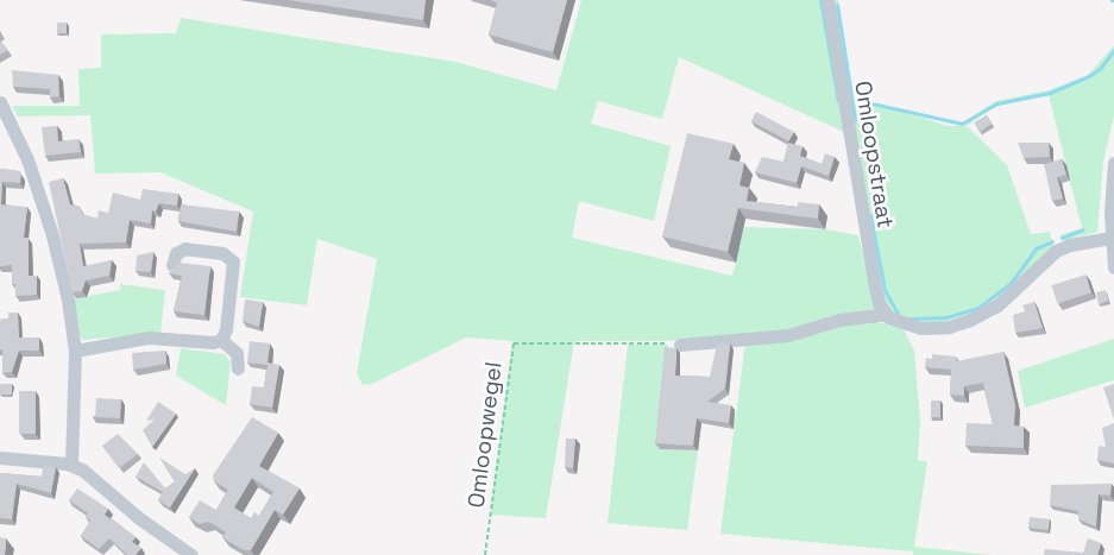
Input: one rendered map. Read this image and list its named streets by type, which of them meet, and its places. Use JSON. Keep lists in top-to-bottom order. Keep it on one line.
{"streets":{"street":["Omloopstraat"],"path":["Omloopwegel"]}}
